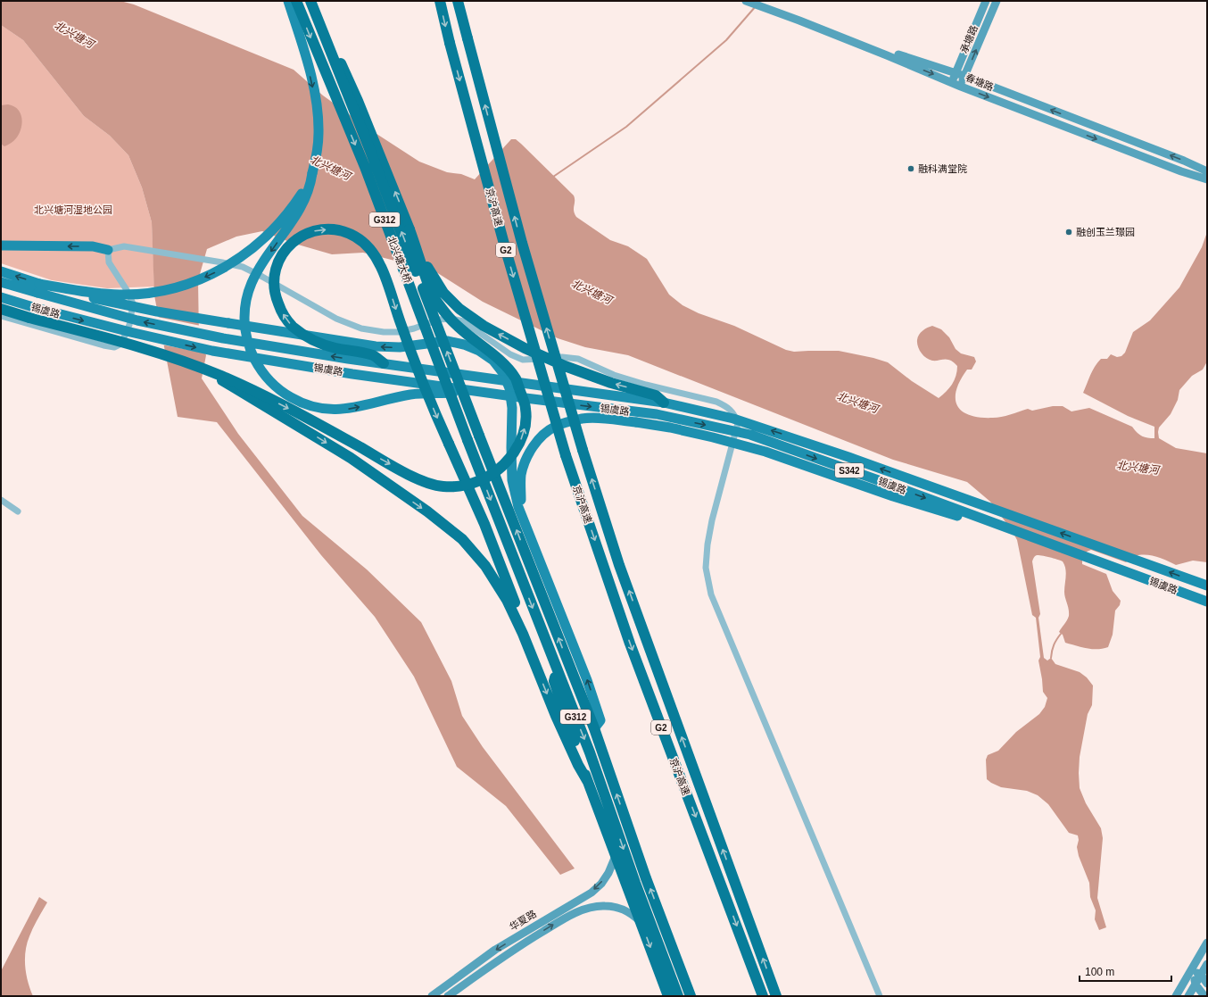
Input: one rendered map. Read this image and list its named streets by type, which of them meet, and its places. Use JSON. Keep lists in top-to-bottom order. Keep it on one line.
{"streets":{"highway":["京沪高速","G312","G2","北兴塘大桥"],"main road":["锡虞路","S342"],"street":["承塘路","春塘路","华夏路"]},"crossings":[["承塘路","春塘路"],["G312","北兴塘大桥"]],"water":["北兴塘河"],"parks":["北兴塘河湿地公园"],"places":["融科满堂院","融创玉兰璟园"],"scale_bar":"100 m"}
